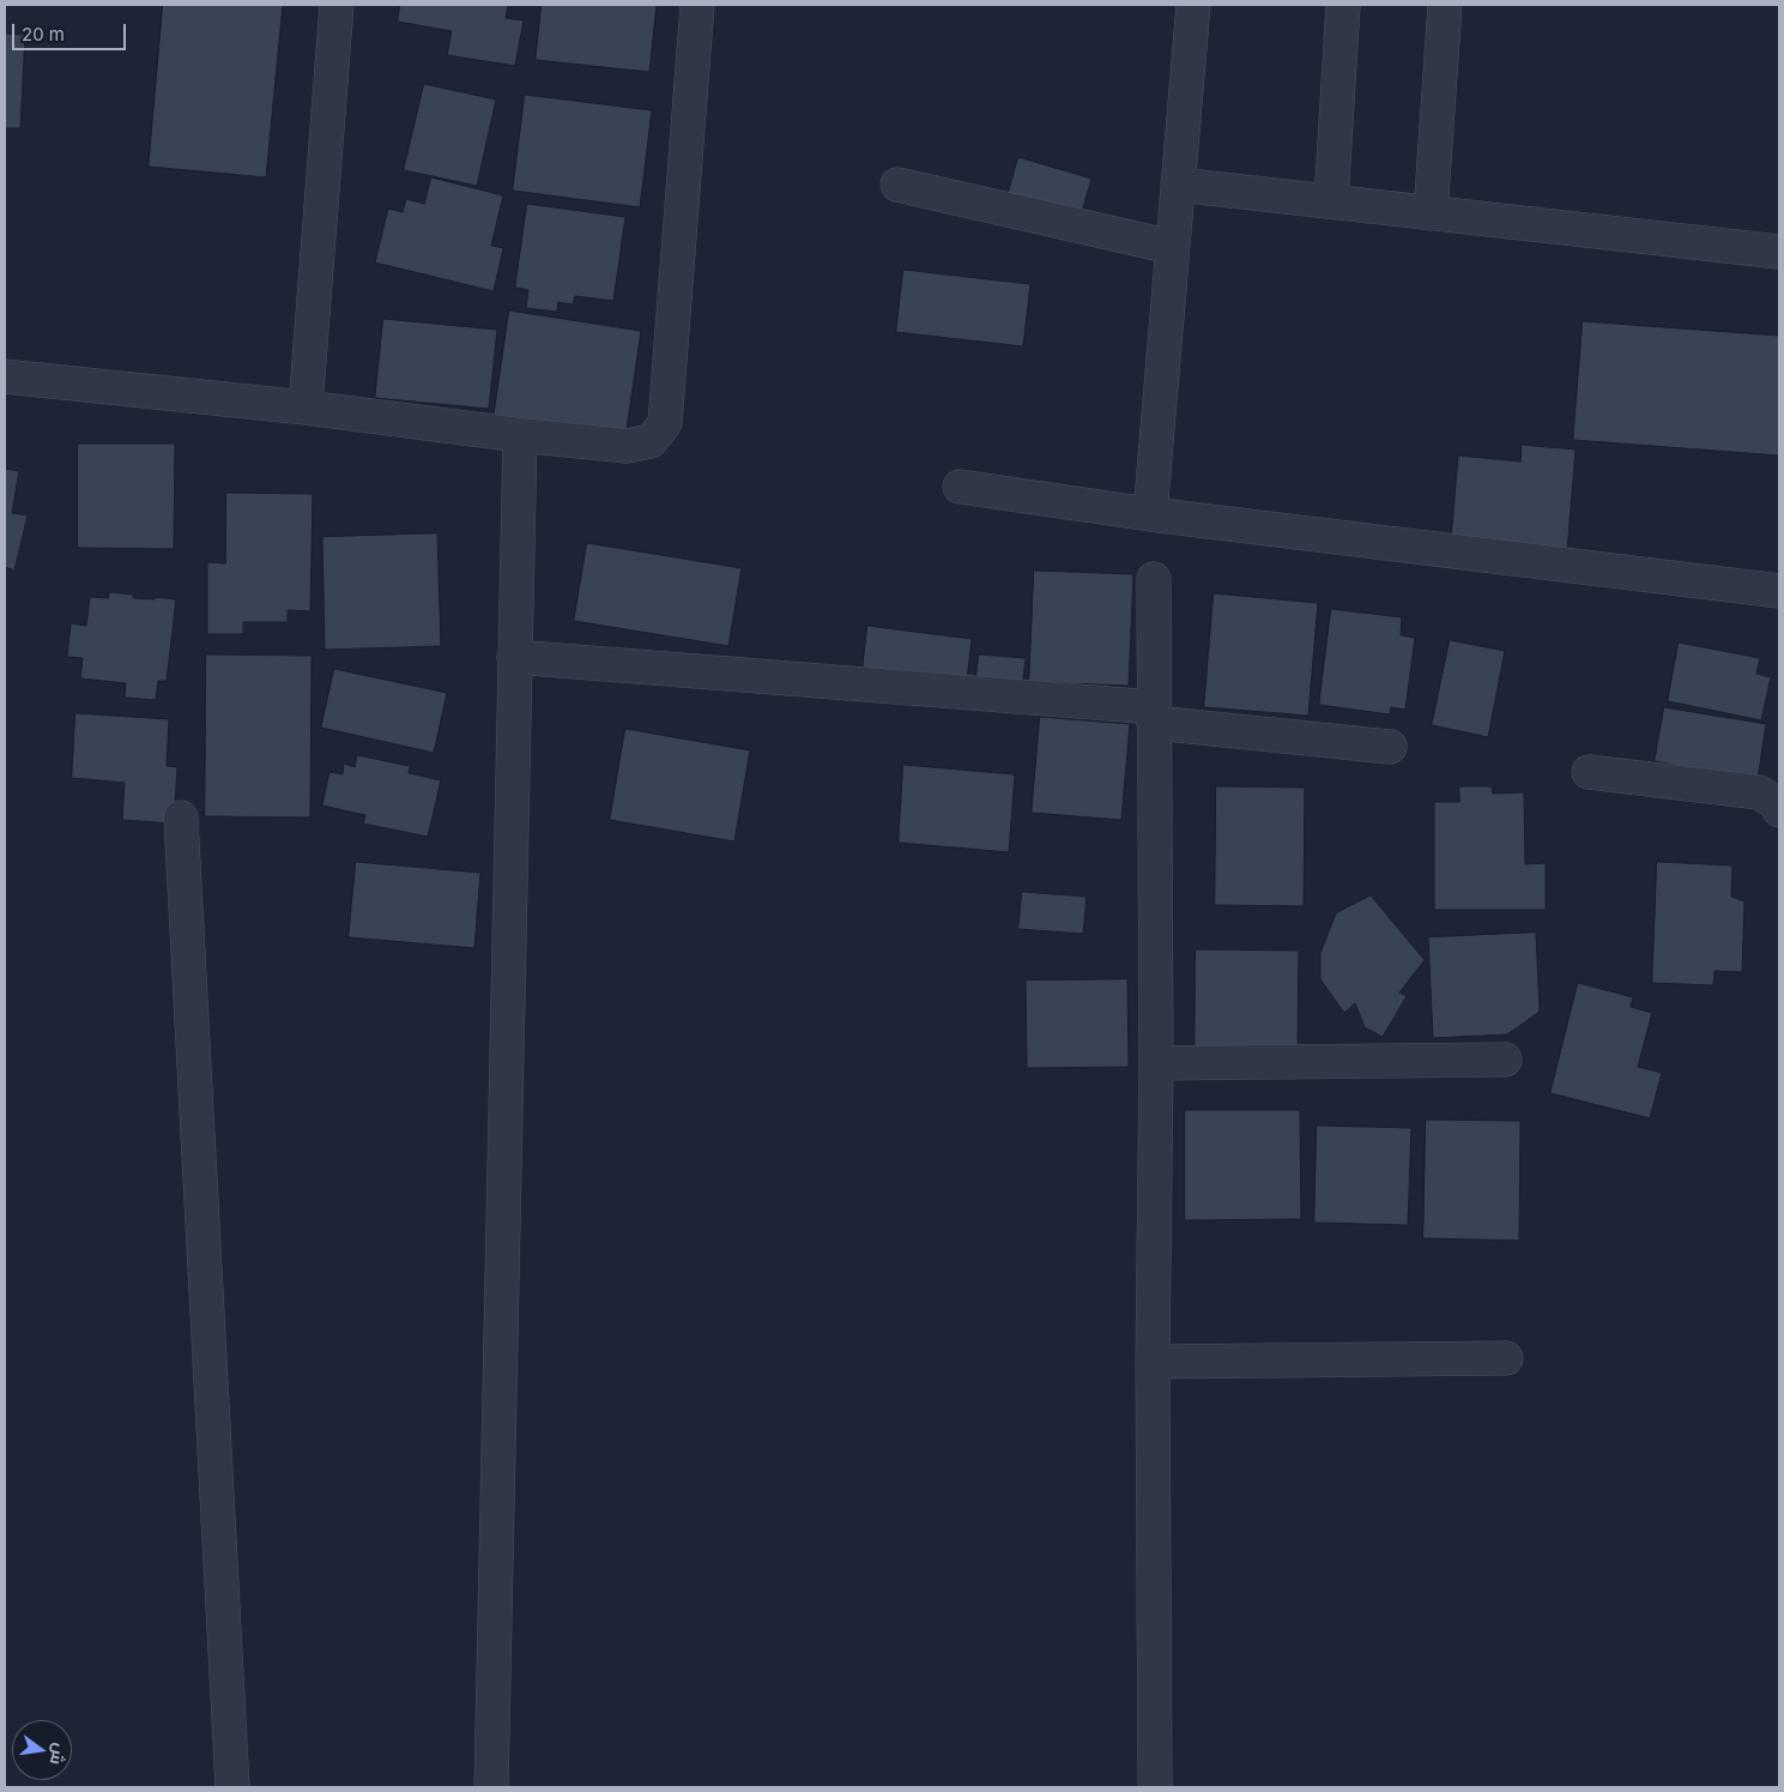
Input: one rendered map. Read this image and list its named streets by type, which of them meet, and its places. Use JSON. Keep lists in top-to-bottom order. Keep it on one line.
{"scale_bar":"20 m","north":"right"}
